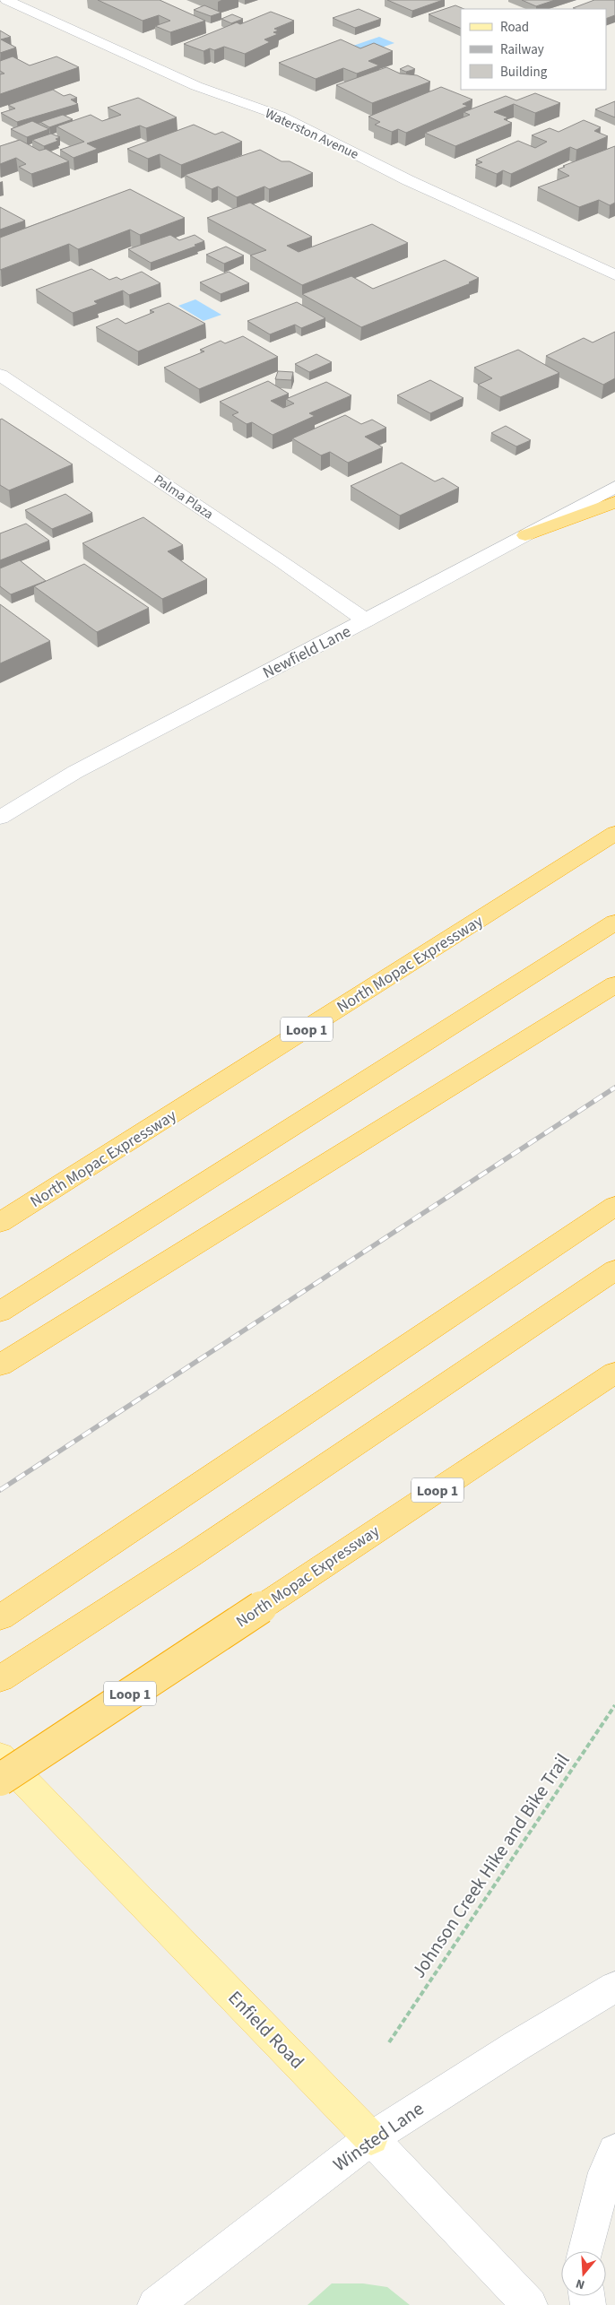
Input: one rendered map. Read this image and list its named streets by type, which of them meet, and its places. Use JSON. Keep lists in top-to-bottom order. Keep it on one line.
{"streets":{"highway":["North Mopac Expressway","Loop 1"],"main road":["Enfield Road"],"street":["Waterston Avenue","Palma Plaza","Newfield Lane","Winsted Lane"],"path":["Johnson Creek Hike and Bike Trail"]},"crossings":[["Palma Plaza","Newfield Lane"],["Enfield Road","Winsted Lane"]],"legend":["Road","Railway","Building"],"north":"bottom"}
